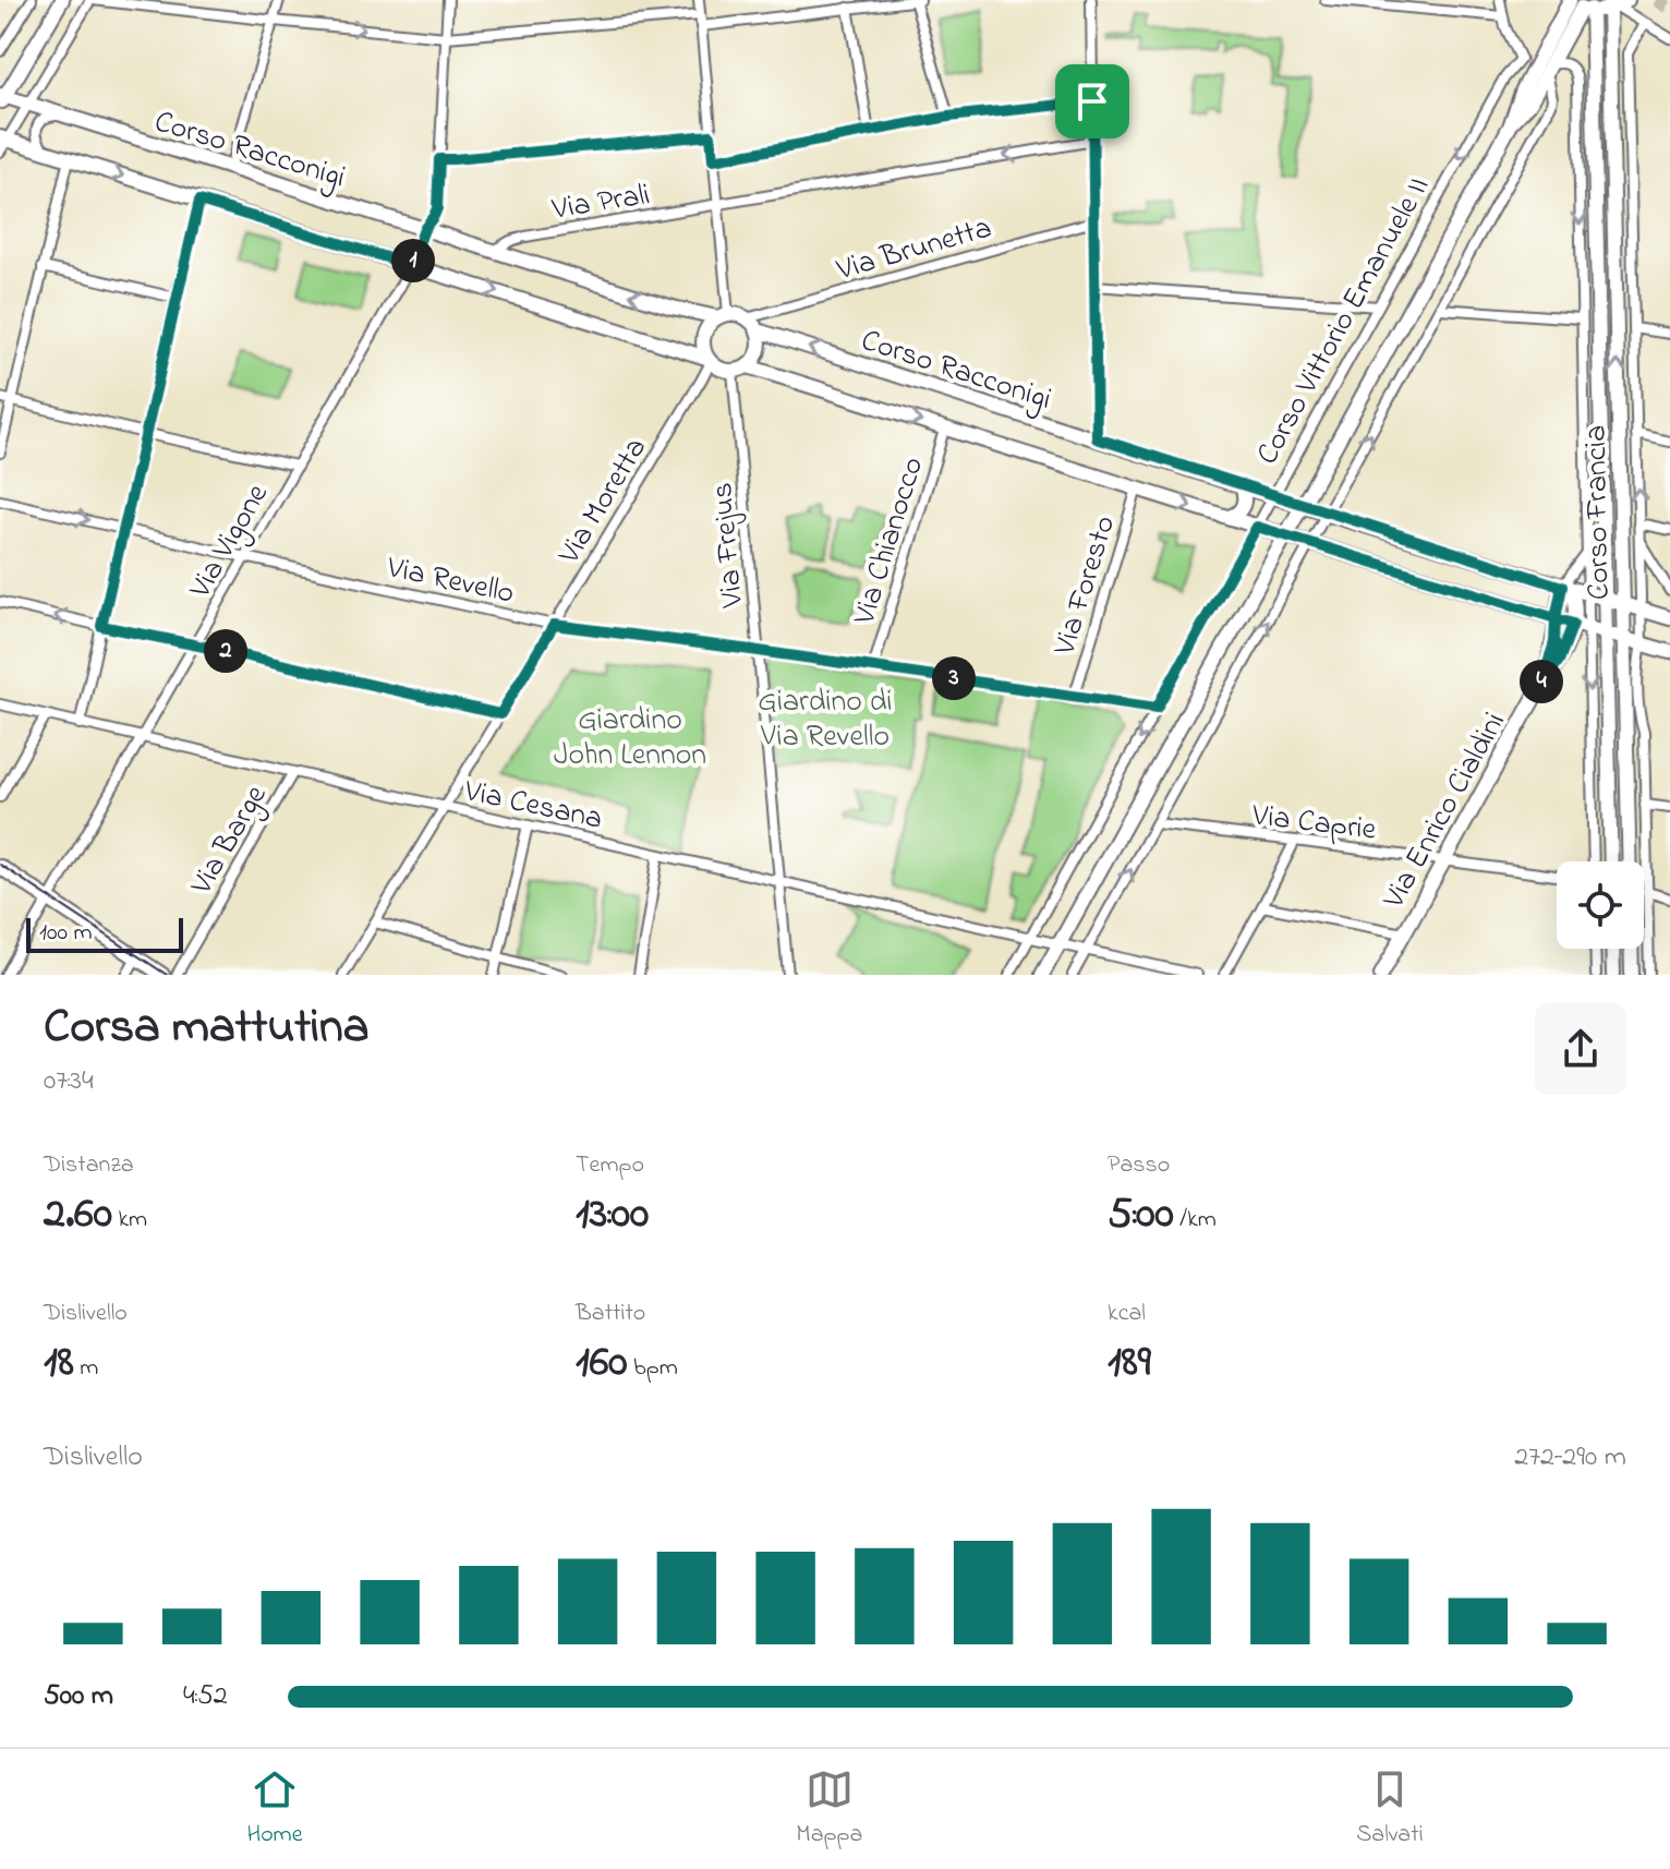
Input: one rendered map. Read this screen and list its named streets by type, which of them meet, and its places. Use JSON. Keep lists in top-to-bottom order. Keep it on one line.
{"streets":{"street":["Corso Racconigi","Via Prali","Via Brunetta","Corso Vittorio Emanuele II","Via Moretta","Corso Francia","Via Vigone","Via Chianocco","Via Frejus","Via Revello","Via Foresto","Via Cesana","Via Enrico Cialdini","Via Caprie","Via Barge"]},"crossings":[["Corso Racconigi","Via Prali"],["Corso Racconigi","Via Brunetta"],["Corso Racconigi","Corso Vittorio Emanuele II"],["Corso Racconigi","Via Moretta"],["Corso Racconigi","Corso Francia"],["Corso Racconigi","Via Chianocco"],["Corso Racconigi","Via Frejus"],["Corso Racconigi","Via Foresto"],["Corso Racconigi","Via Enrico Cialdini"],["Via Brunetta","Via Moretta"],["Via Brunetta","Via Frejus"],["Corso Vittorio Emanuele II","Corso Francia"],["Corso Vittorio Emanuele II","Via Revello"],["Corso Vittorio Emanuele II","Via Cesana"],["Corso Vittorio Emanuele II","Via Caprie"],["Via Moretta","Via Frejus"],["Via Moretta","Via Revello"],["Via Moretta","Via Cesana"],["Via Vigone","Via Revello"],["Via Vigone","Via Cesana"],["Via Chianocco","Via Revello"],["Via Frejus","Via Revello"],["Via Frejus","Via Cesana"],["Via Revello","Via Foresto"],["Via Cesana","Via Barge"],["Via Enrico Cialdini","Via Caprie"]],"parks":["Giardino di Via Revello","Giardino John Lennon"],"scale_bar":"100 m","page":{"pins":["1","2","3","4"],"scale":"100 m","heading":["Corsa mattutina","07:34"],"stats":[["Distanza","2.60 km"],["Tempo","13:00"],["Passo","5:00 /km"],["Dislivello","18 m"],["Battito","160 bpm"],["kcal","189"]],"chart":["Dislivello","272–290 m"],"list":[{"name":"500 m","note":"4:52"}],"tabs":["Home","Mappa","Salvati"]}}
